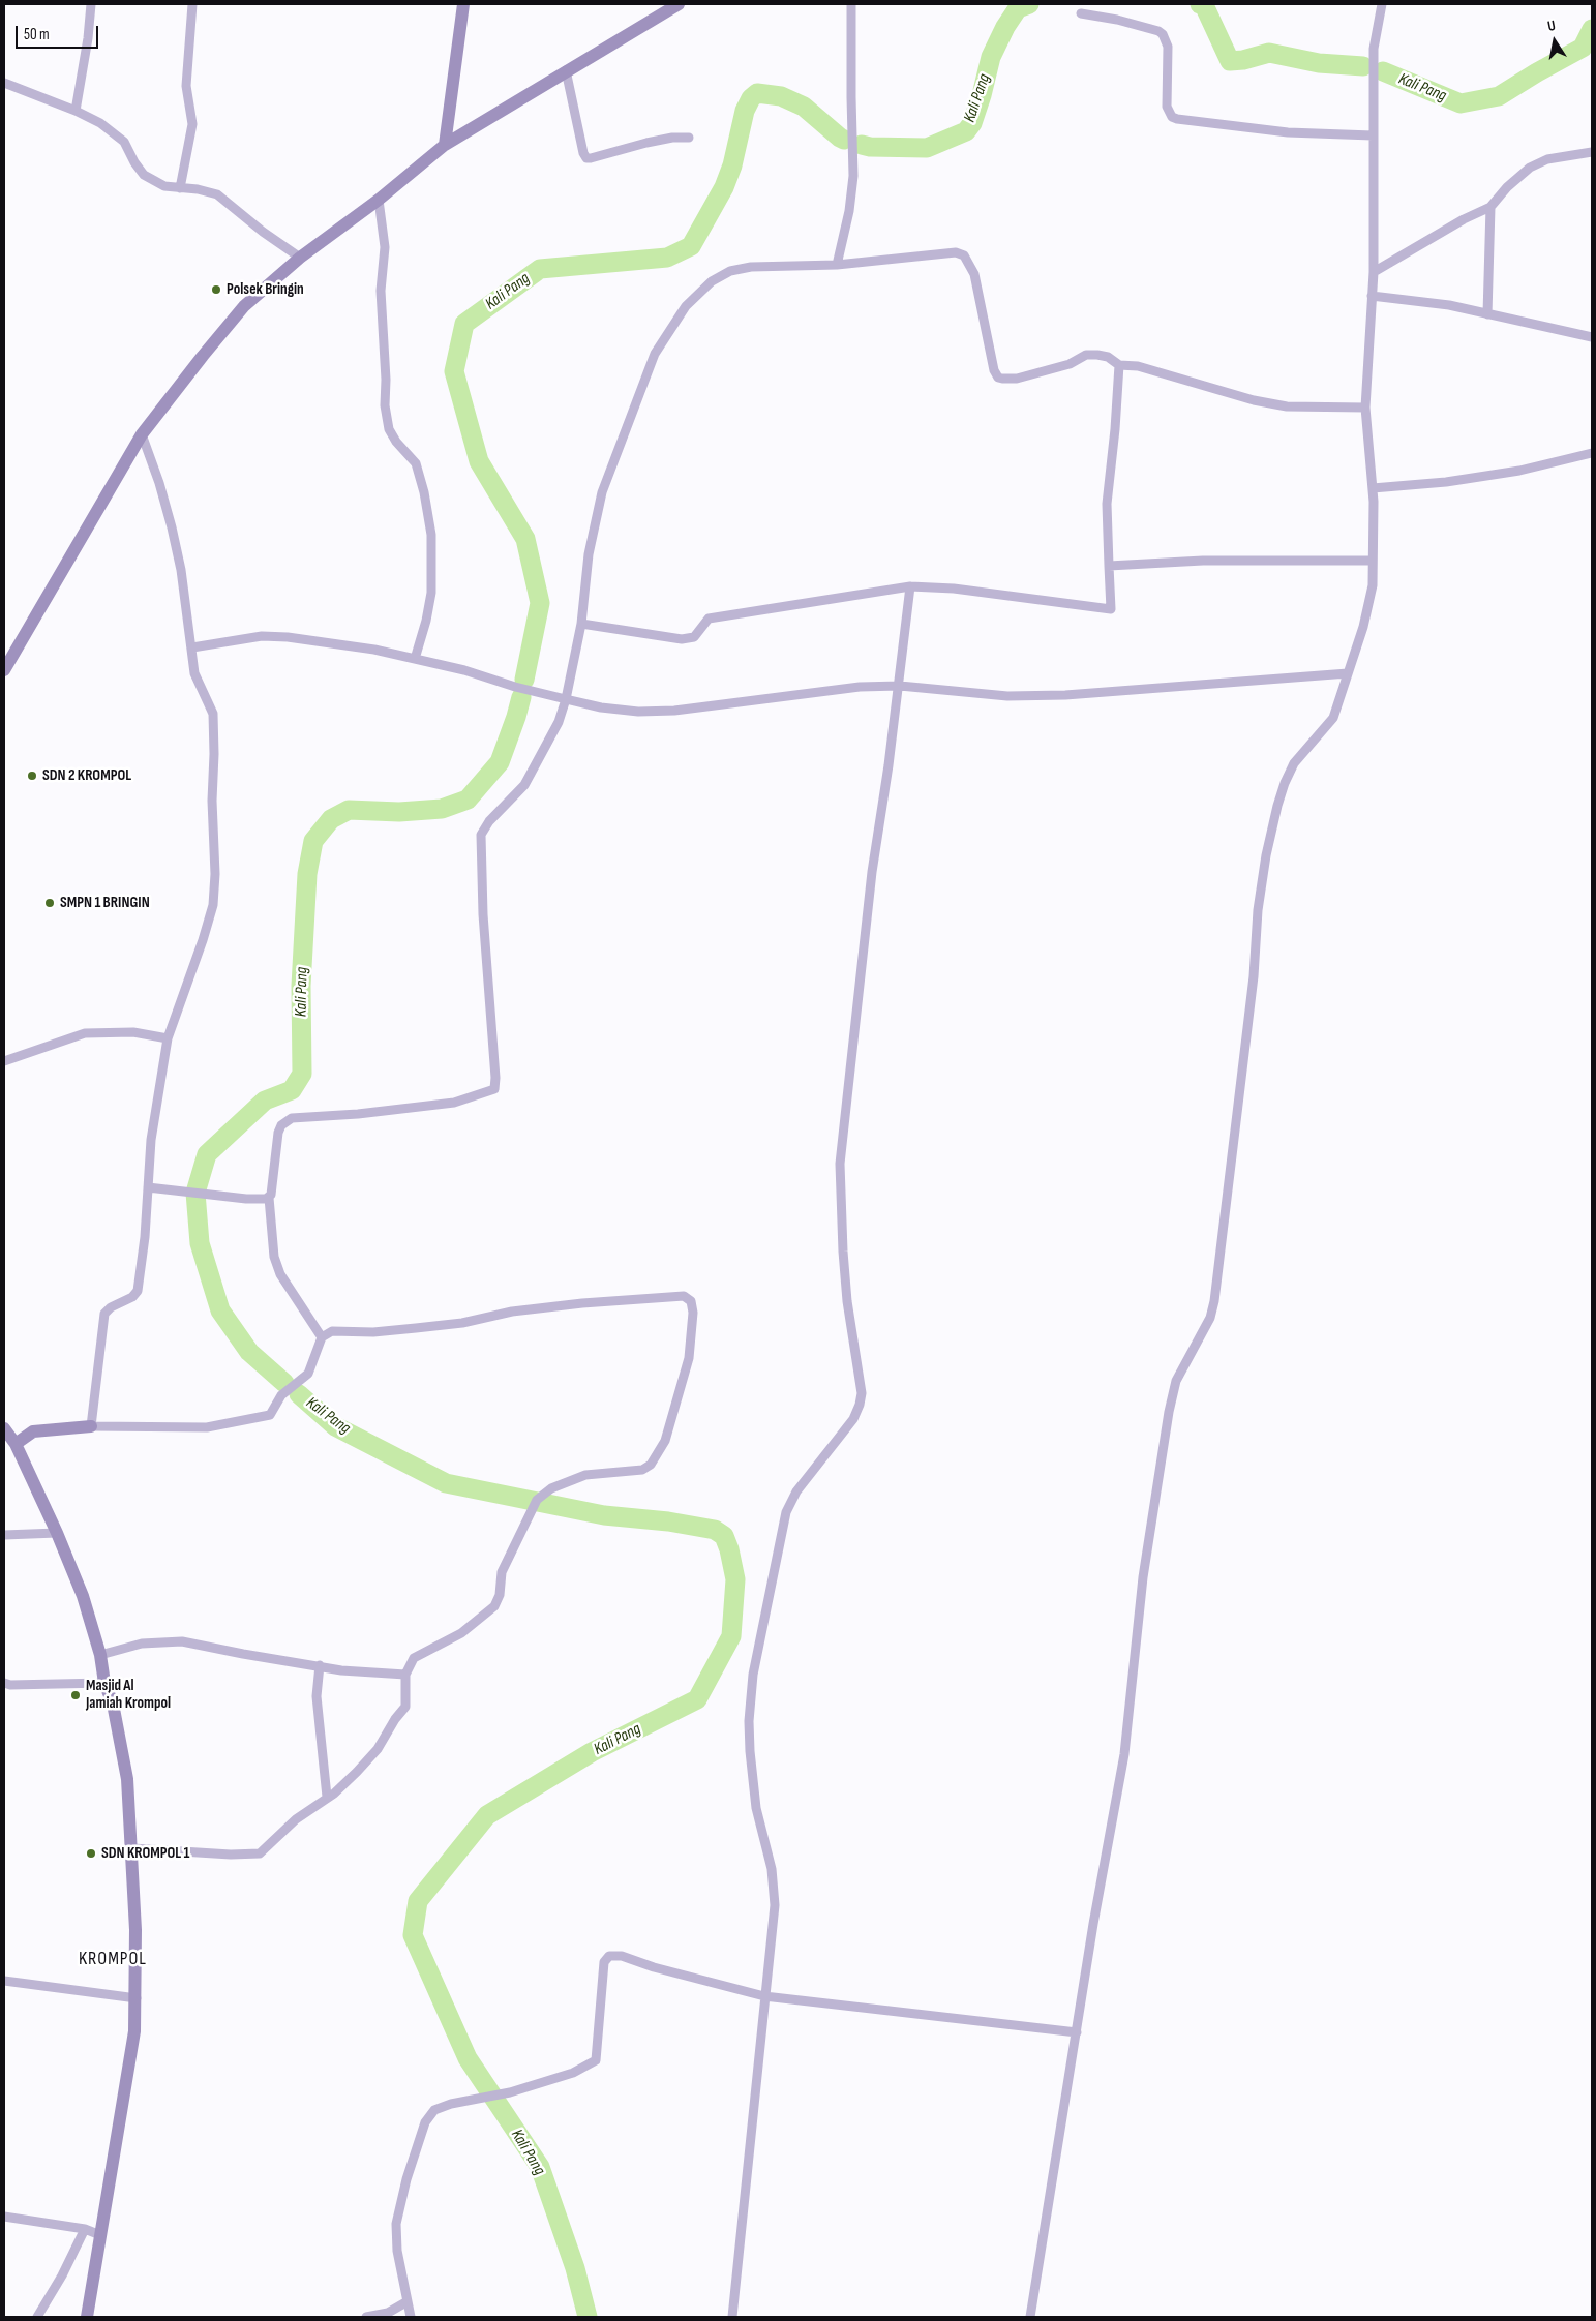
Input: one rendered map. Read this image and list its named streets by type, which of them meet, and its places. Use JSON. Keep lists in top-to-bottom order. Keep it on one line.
{"districts":["KROMPOL"],"water":["Kali Pang"],"places":["Polsek Bringin","SDN 2 KROMPOL","SMPN 1 BRINGIN","Masjid Al Jamiah Krompol","SDN KROMPOL 1"],"scale_bar":"50 m","north":"top"}
